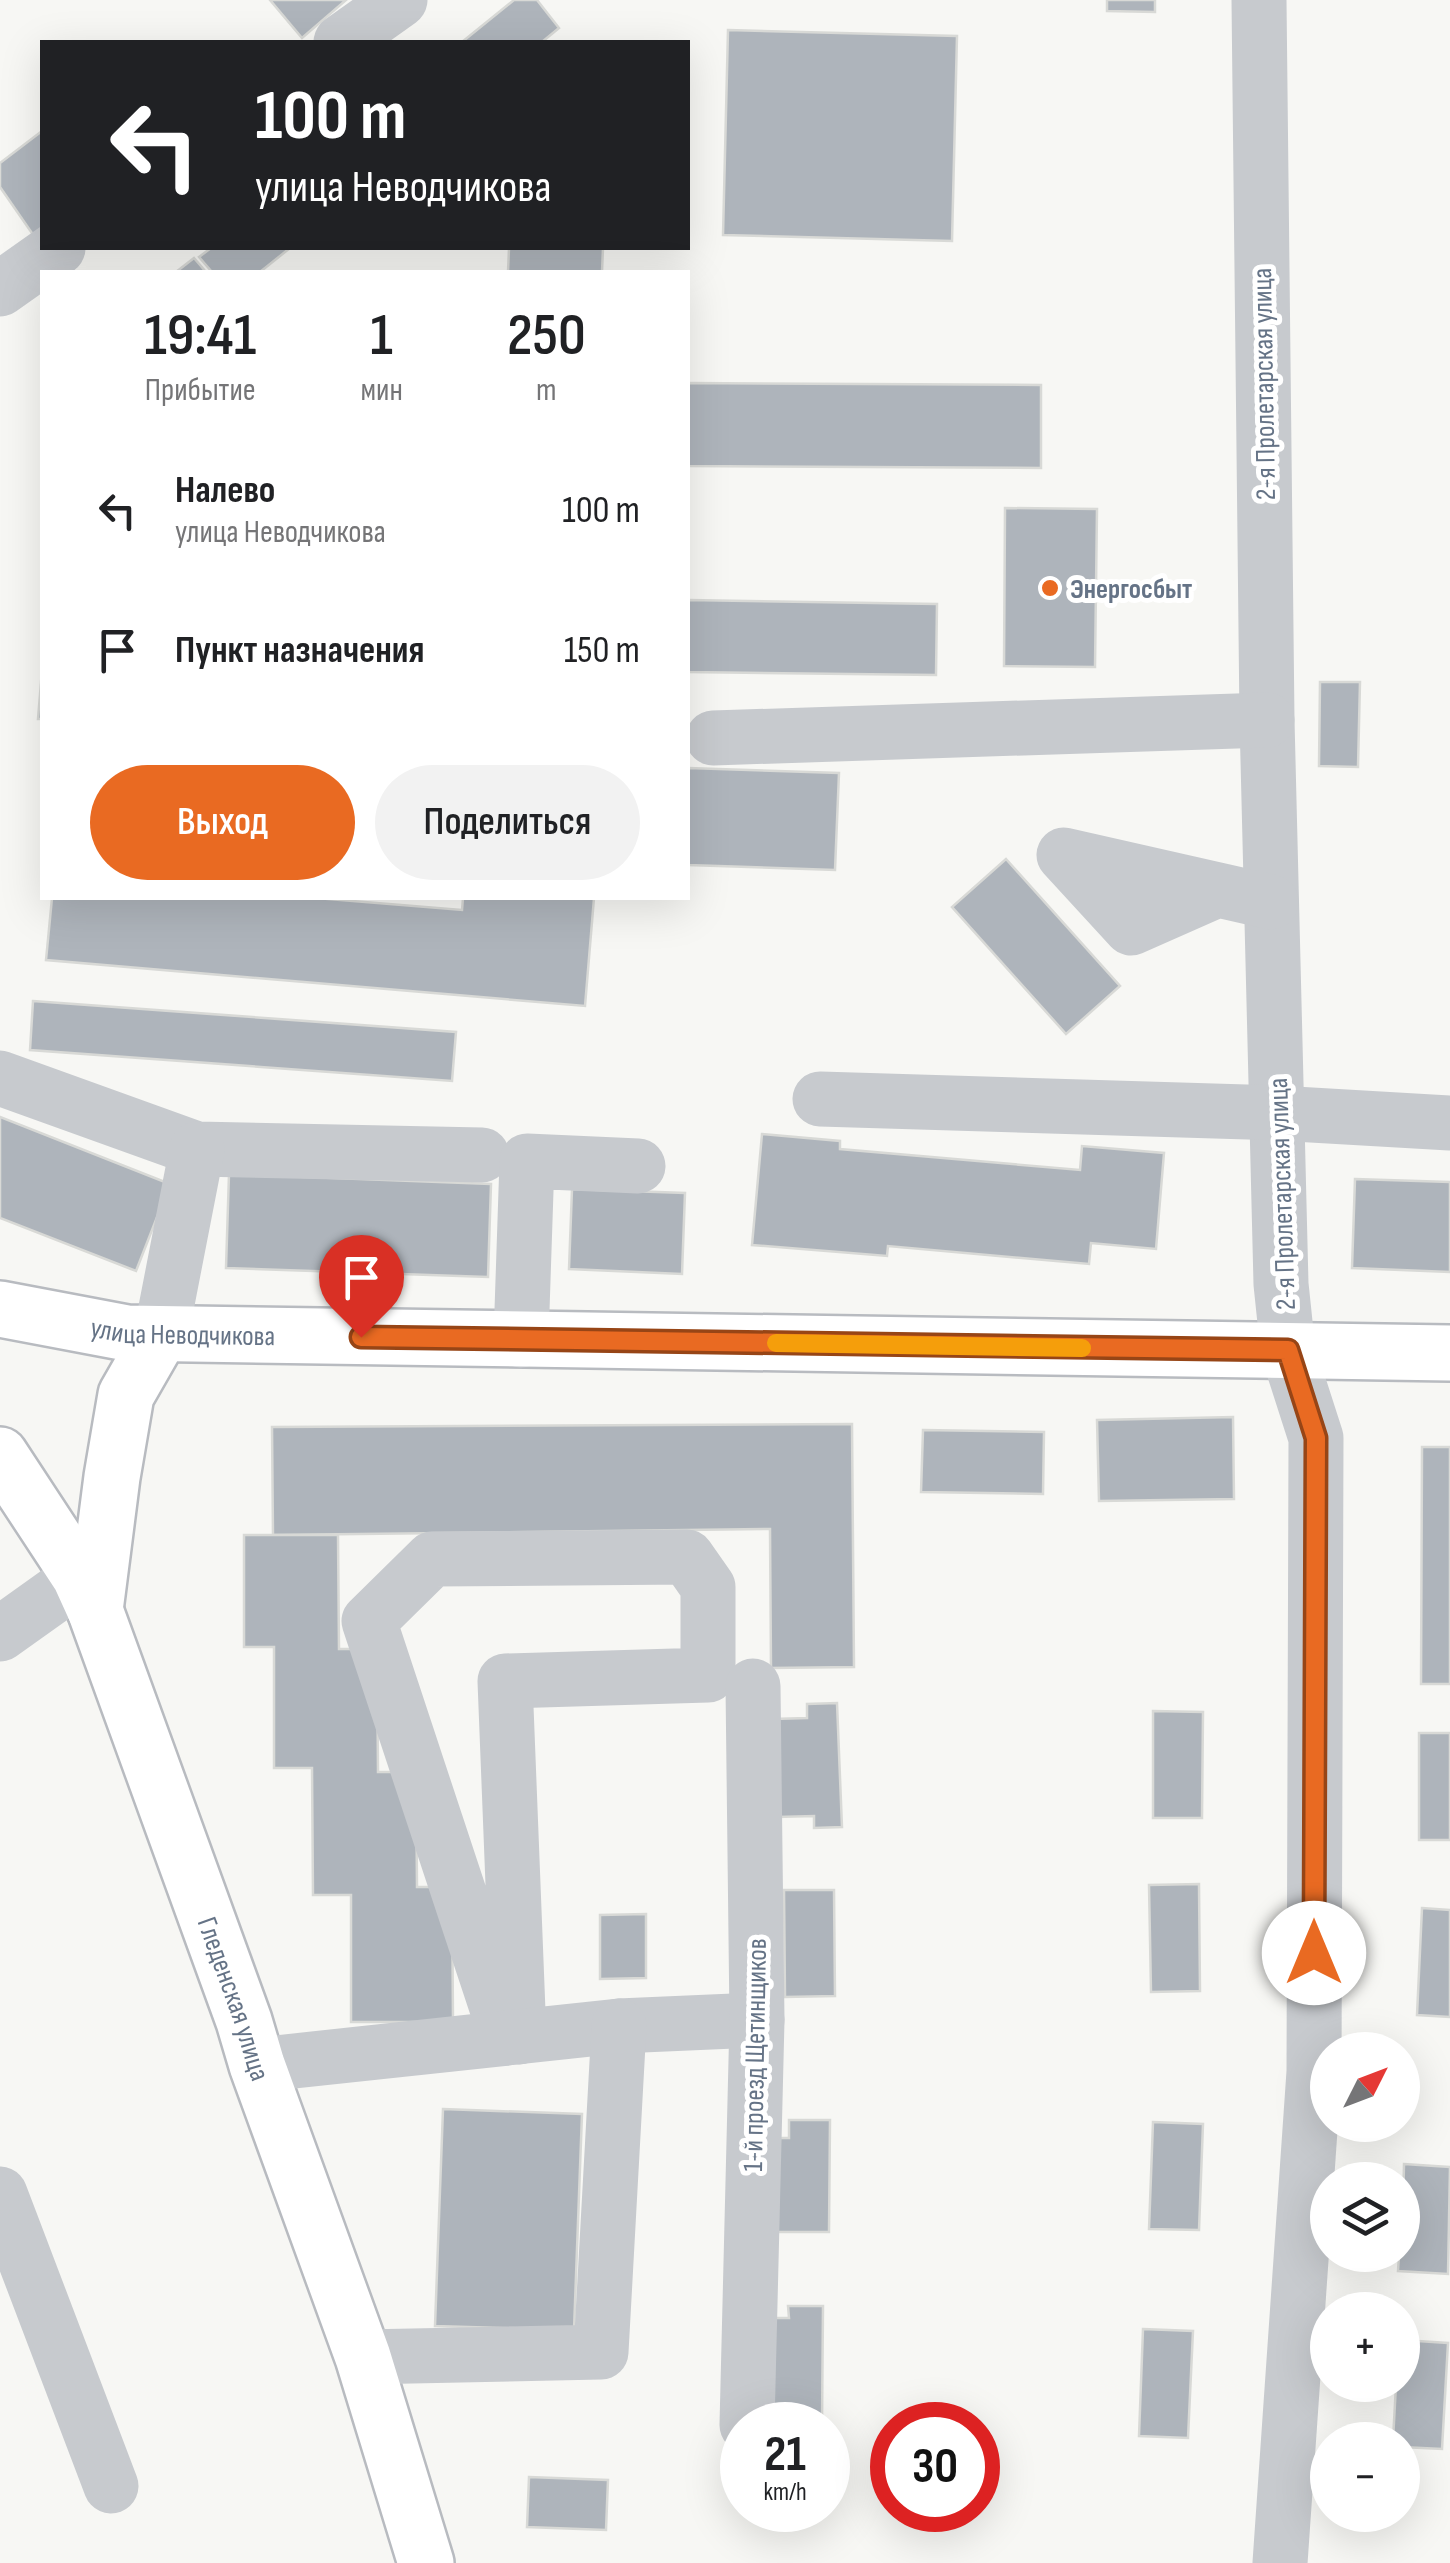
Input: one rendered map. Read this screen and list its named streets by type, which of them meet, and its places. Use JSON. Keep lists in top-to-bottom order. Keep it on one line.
{"streets":{"main road":["улица Неводчикова","Гледенская улица"],"street":["2-я Пролетарская улица","1-й проезд Щетинщиков"]},"crossings":[["2-я Пролетарская улица","улица Неводчикова"]],"places":["Энергосбыт"],"north":"top right","page":{"turn":["100 m","улица Неводчикова"],"eta":["19:41","Прибытие","1","мин","250","m"],"list":[{"name":"Налево","note":"улица Неводчикова","value":"100 m"},{"name":"Пункт назначения","value":"150 m"}],"buttons":["Выход","Поделиться"],"map_buttons":["+","−"],"speed":"21 km/h","limit":"30"}}
